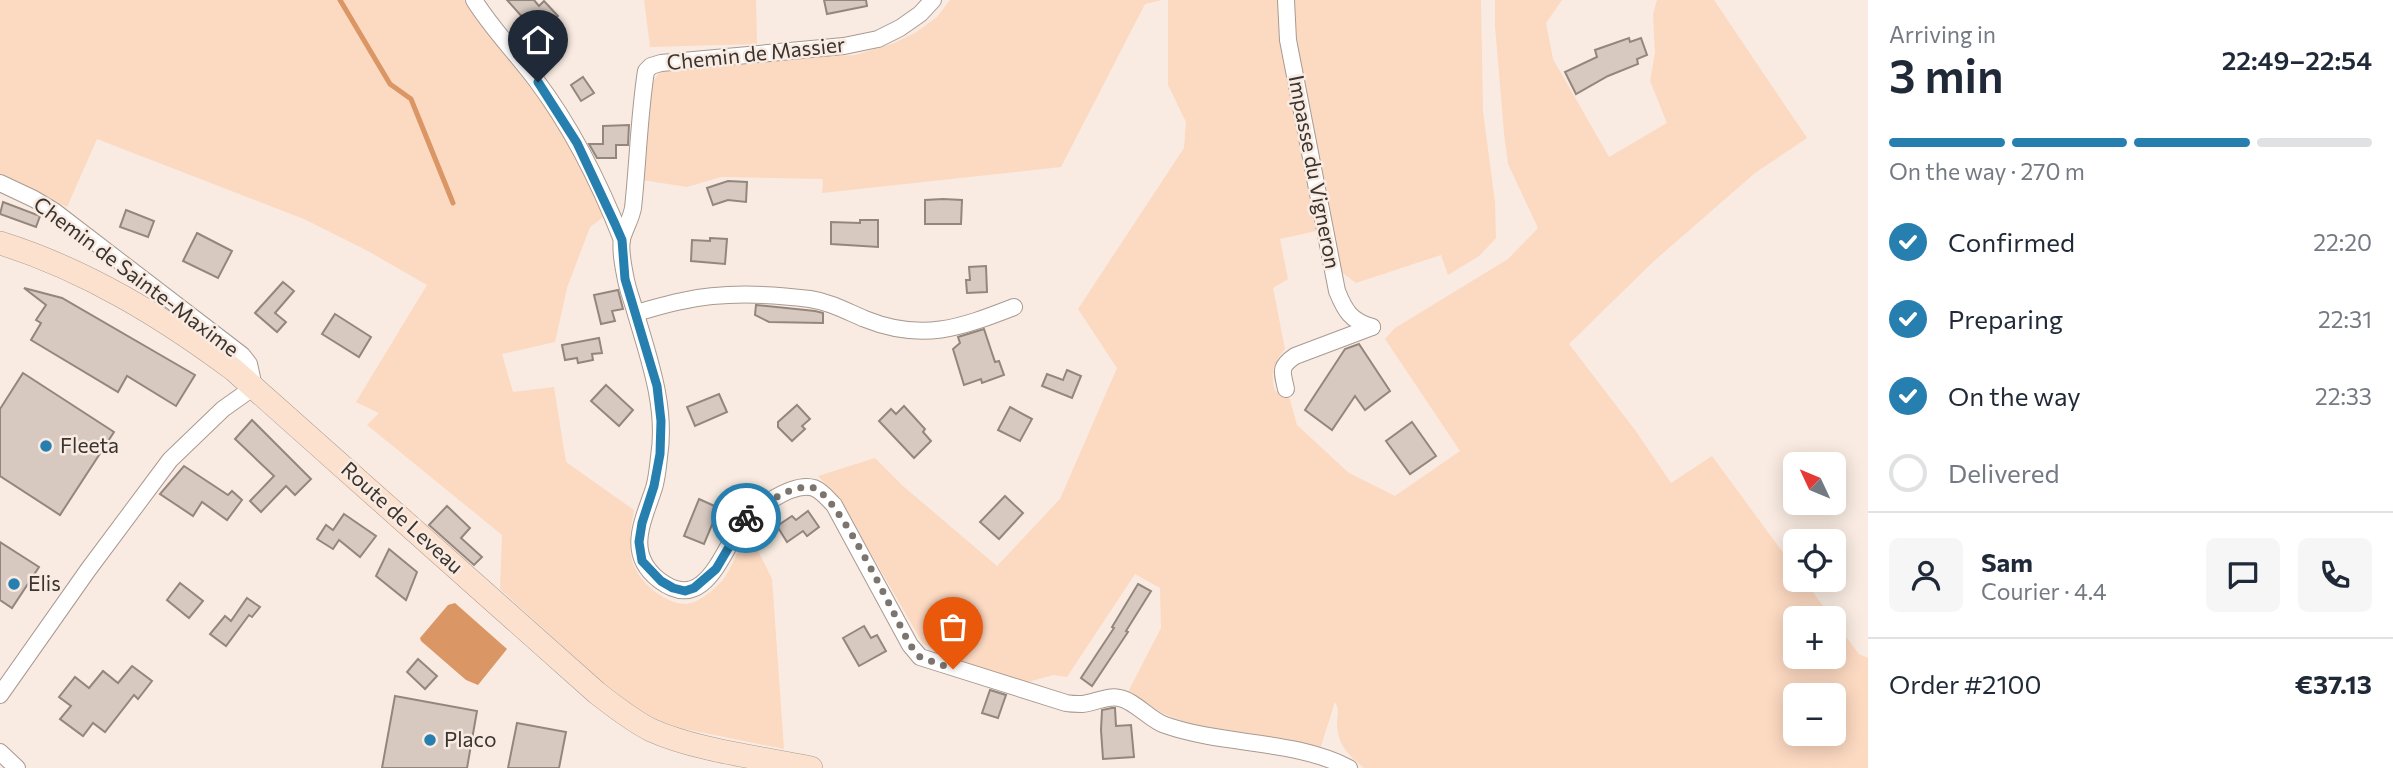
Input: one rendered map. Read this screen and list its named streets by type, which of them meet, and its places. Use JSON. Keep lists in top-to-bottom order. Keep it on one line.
{"streets":{"street":["Chemin de Massier","Impasse du Vigneron","Chemin de Sainte-Maxime","Route de Leveau"]},"crossings":[["Chemin de Sainte-Maxime","Route de Leveau"]],"places":["Fleeta","Elis","Placo"],"north":"top left","page":{"heading":["3 min","Arriving in","22:49–22:54"],"panel":["Sam","Courier · 4.4","Order #2100","€37.13"],"bar":"On the way · 270 m","list":[["Confirmed","22:20"],["Preparing","22:31"],["On the way","22:33"],"Delivered"],"map_buttons":["+","−"]}}
